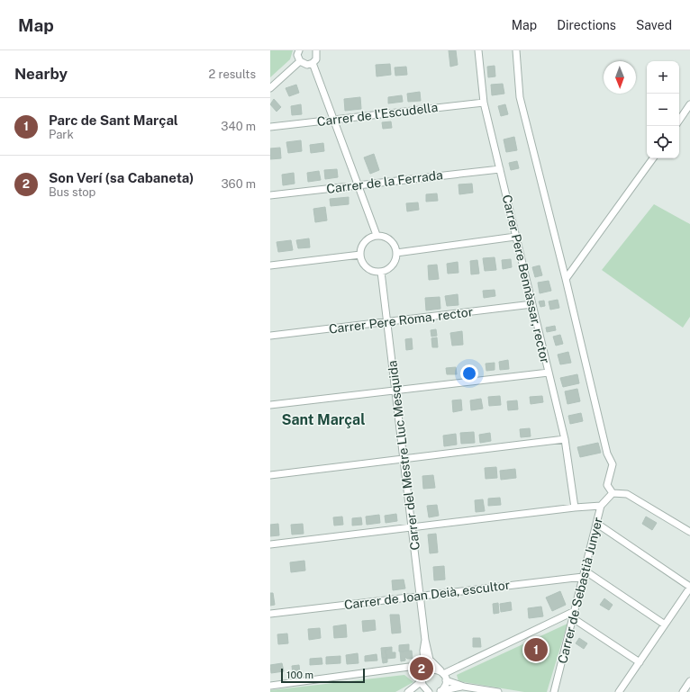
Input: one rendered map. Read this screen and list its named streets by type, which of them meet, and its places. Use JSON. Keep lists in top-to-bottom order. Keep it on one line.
{"streets":{"street":["Carrer de l'Escudella","Carrer de la Ferrada","Carrer Pere Bennàssar, rector","Carrer Pere Roma, rector","Carrer del Mestre Lluc Mesquida","Carrer de Sebastià Junyer","Carrer de Joan Deià, escultor"]},"crossings":[["Carrer de l'Escudella","Carrer Pere Bennàssar, rector"],["Carrer de la Ferrada","Carrer Pere Bennàssar, rector"],["Carrer Pere Bennàssar, rector","Carrer Pere Roma, rector"],["Carrer Pere Roma, rector","Carrer del Mestre Lluc Mesquida"],["Carrer del Mestre Lluc Mesquida","Carrer de Joan Deià, escultor"],["Carrer de Sebastià Junyer","Carrer de Joan Deià, escultor"]],"districts":["Sant Marçal"],"scale_bar":"100 m","north":"bottom","page":{"header":"Map","nav":["Map","Directions","Saved"],"heading":["Nearby","2 results"],"map_buttons":["+","−"],"list":[{"mark":"1","name":"Parc de Sant Marçal","note":"Park","value":"340 m"},{"mark":"2","name":"Son Verí (sa Cabaneta)","note":"Bus stop","value":"360 m"}],"pins":["1","2"],"scale":"100 m"}}
